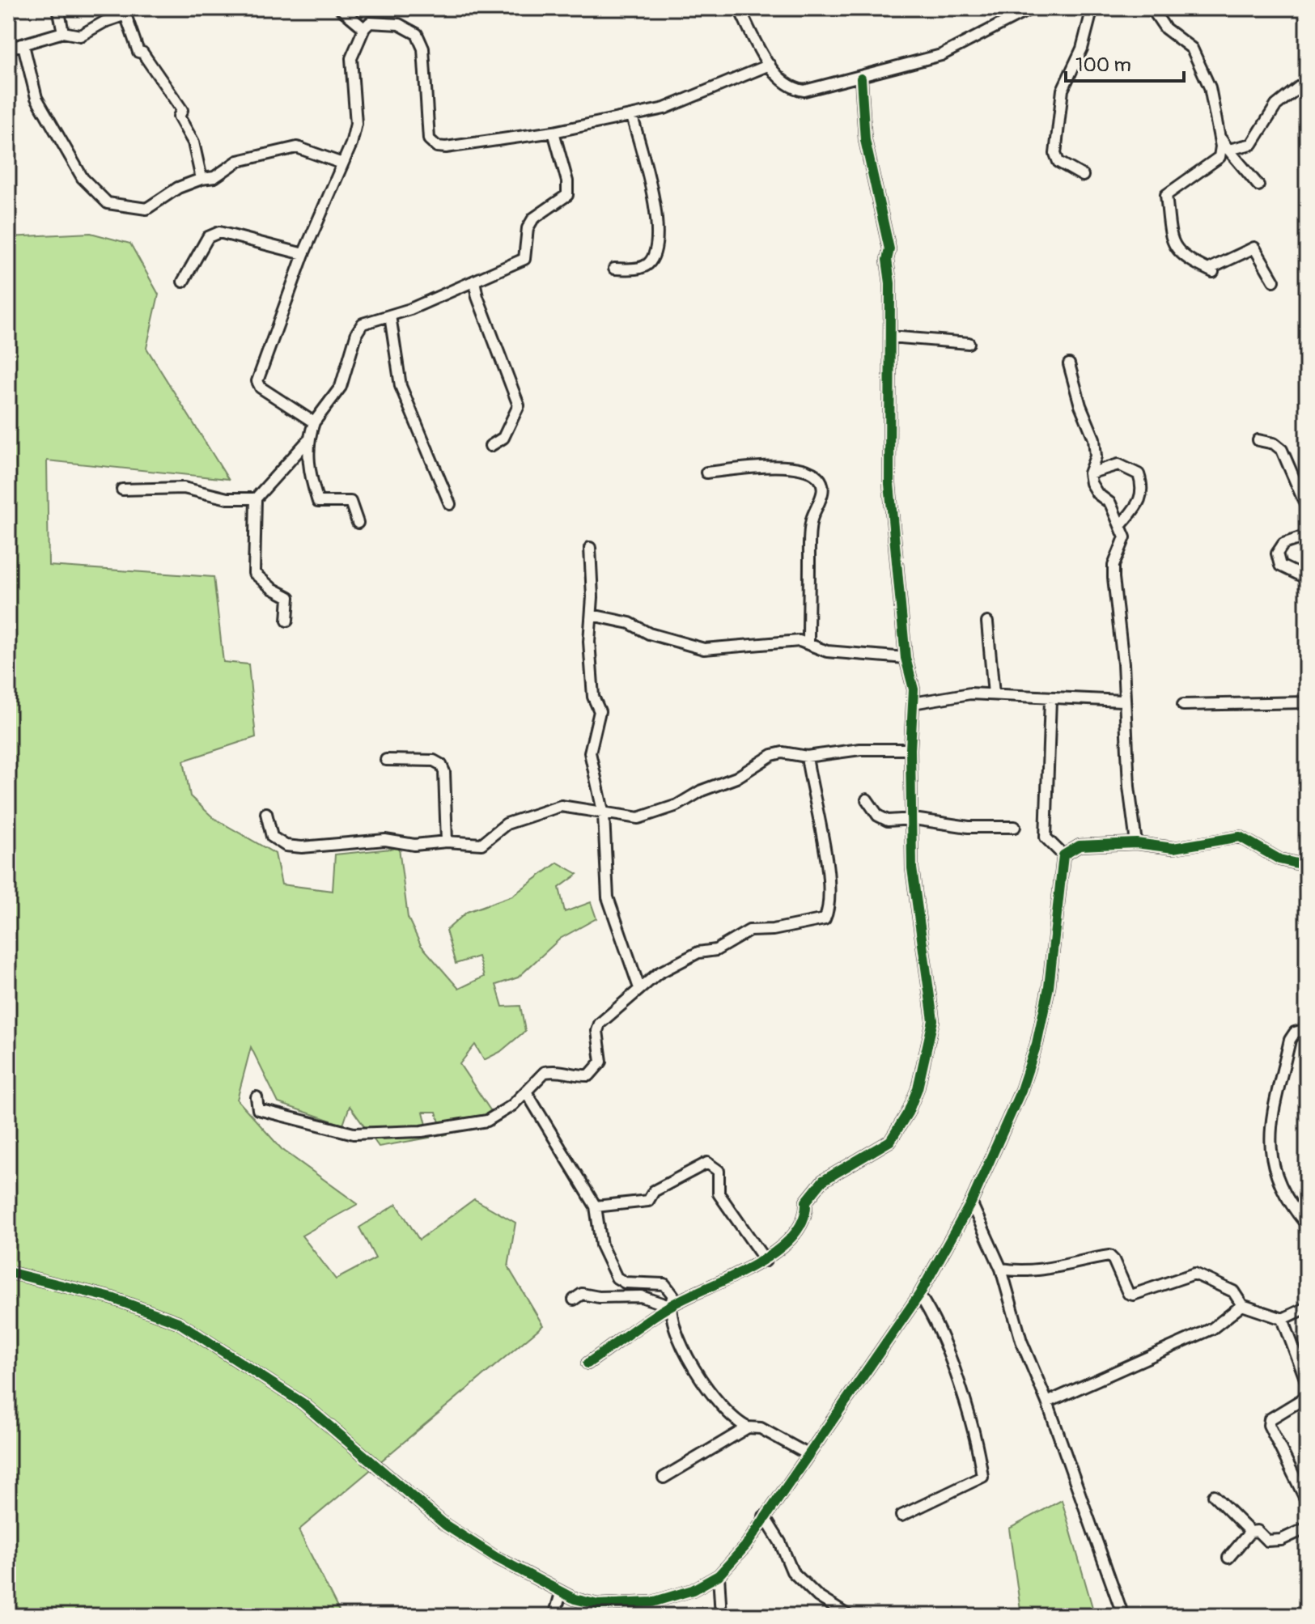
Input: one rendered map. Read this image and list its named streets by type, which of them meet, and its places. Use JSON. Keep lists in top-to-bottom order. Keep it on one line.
{"scale_bar":"100 m"}
